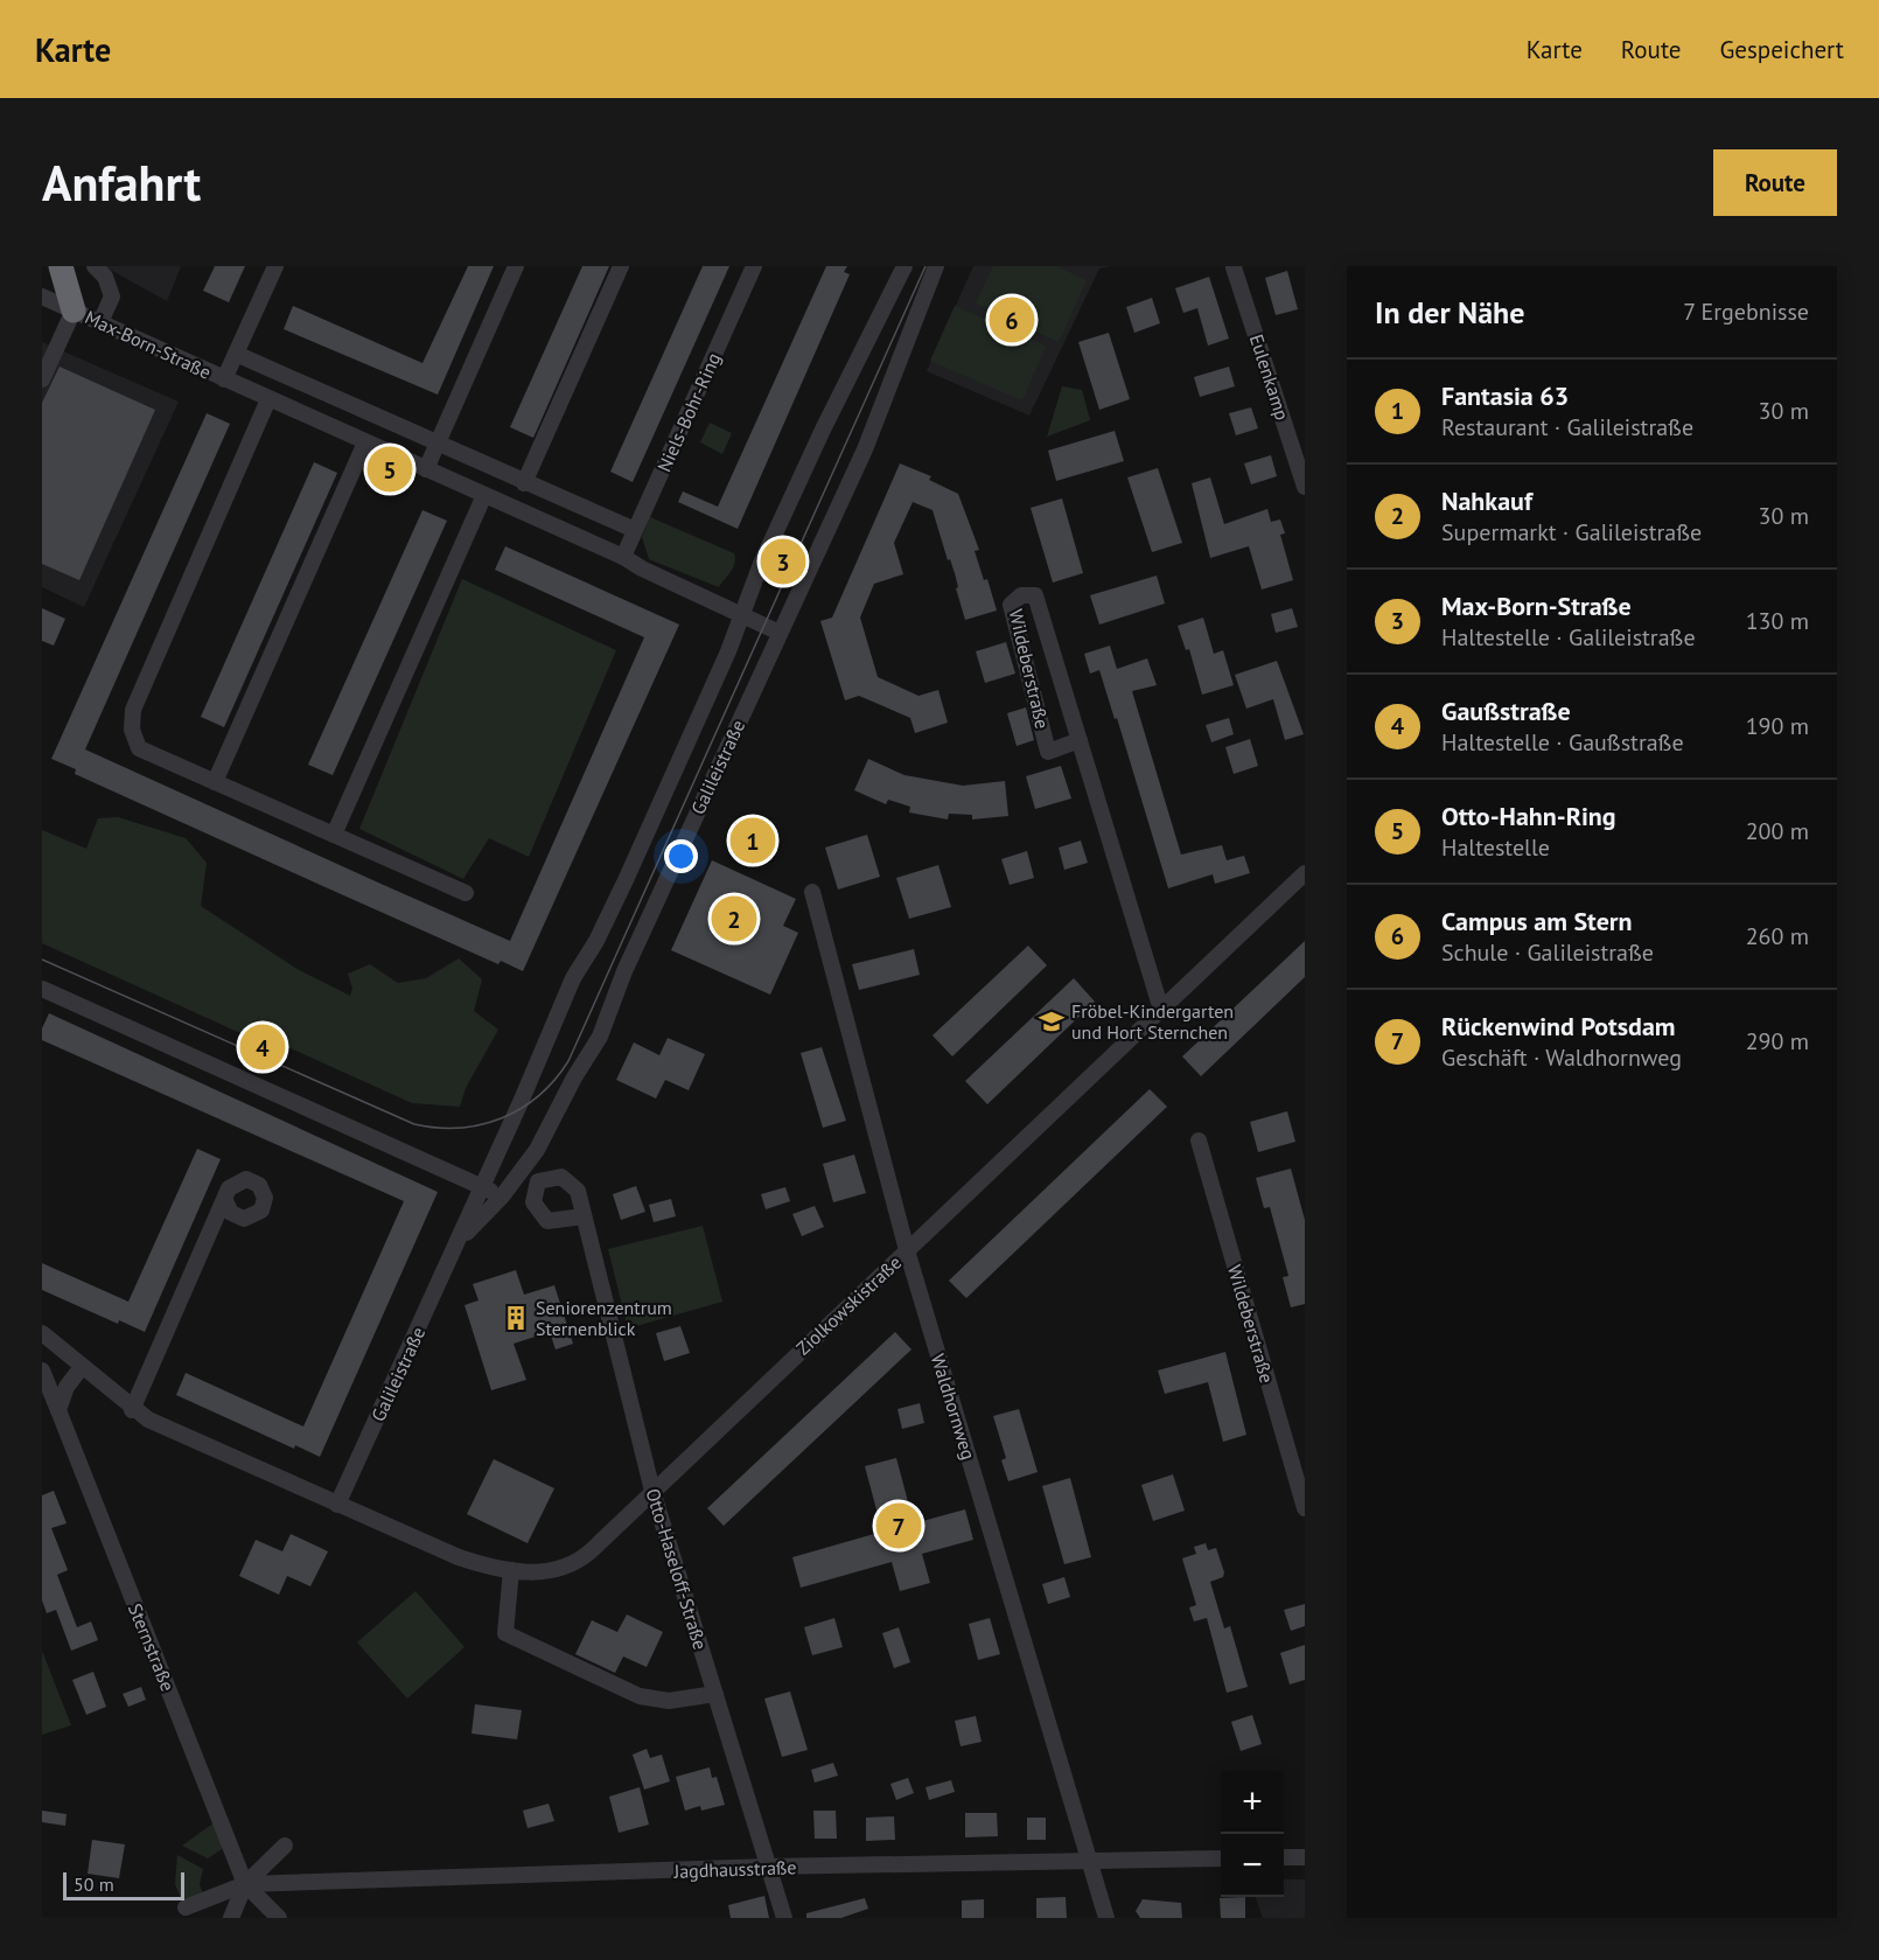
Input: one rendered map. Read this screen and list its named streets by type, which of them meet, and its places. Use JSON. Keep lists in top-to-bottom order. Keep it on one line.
{"streets":{"street":["Max-Born-Straße","Eulenkamp","Niels-Bohr-Ring","Wildeberstraße","Galileistraße","Ziolkowskistraße","Waldhornweg","Otto-Haseloff-Straße","Sternstraße","Jagdhausstraße"]},"crossings":[["Max-Born-Straße","Niels-Bohr-Ring"],["Max-Born-Straße","Galileistraße"],["Wildeberstraße","Ziolkowskistraße"],["Galileistraße","Ziolkowskistraße"],["Ziolkowskistraße","Waldhornweg"],["Ziolkowskistraße","Otto-Haseloff-Straße"],["Waldhornweg","Jagdhausstraße"],["Otto-Haseloff-Straße","Jagdhausstraße"],["Sternstraße","Jagdhausstraße"]],"places":{"school or university":["Fröbel-Kindergarten und Hort Sternchen"],"building":["Seniorenzentrum Sternenblick"]},"scale_bar":"50 m","page":{"header":"Karte","nav":["Karte","Route","Gespeichert"],"buttons":"Route","title":"Anfahrt","heading":["In der Nähe","7 Ergebnisse"],"pins":["6","5","3","1","2","4","7"],"list":[{"mark":"1","name":"Fantasia 63","note":"Restaurant · Galileistraße","value":"30 m"},{"mark":"2","name":"Nahkauf","note":"Supermarkt · Galileistraße","value":"30 m"},{"mark":"3","name":"Max-Born-Straße","note":"Haltestelle · Galileistraße","value":"130 m"},{"mark":"4","name":"Gaußstraße","note":"Haltestelle · Gaußstraße","value":"190 m"},{"mark":"5","name":"Otto-Hahn-Ring","note":"Haltestelle","value":"200 m"},{"mark":"6","name":"Campus am Stern","note":"Schule · Galileistraße","value":"260 m"},{"mark":"7","name":"Rückenwind Potsdam","note":"Geschäft · Waldhornweg","value":"290 m"}],"map_buttons":["+","−"],"scale":"50 m"}}
